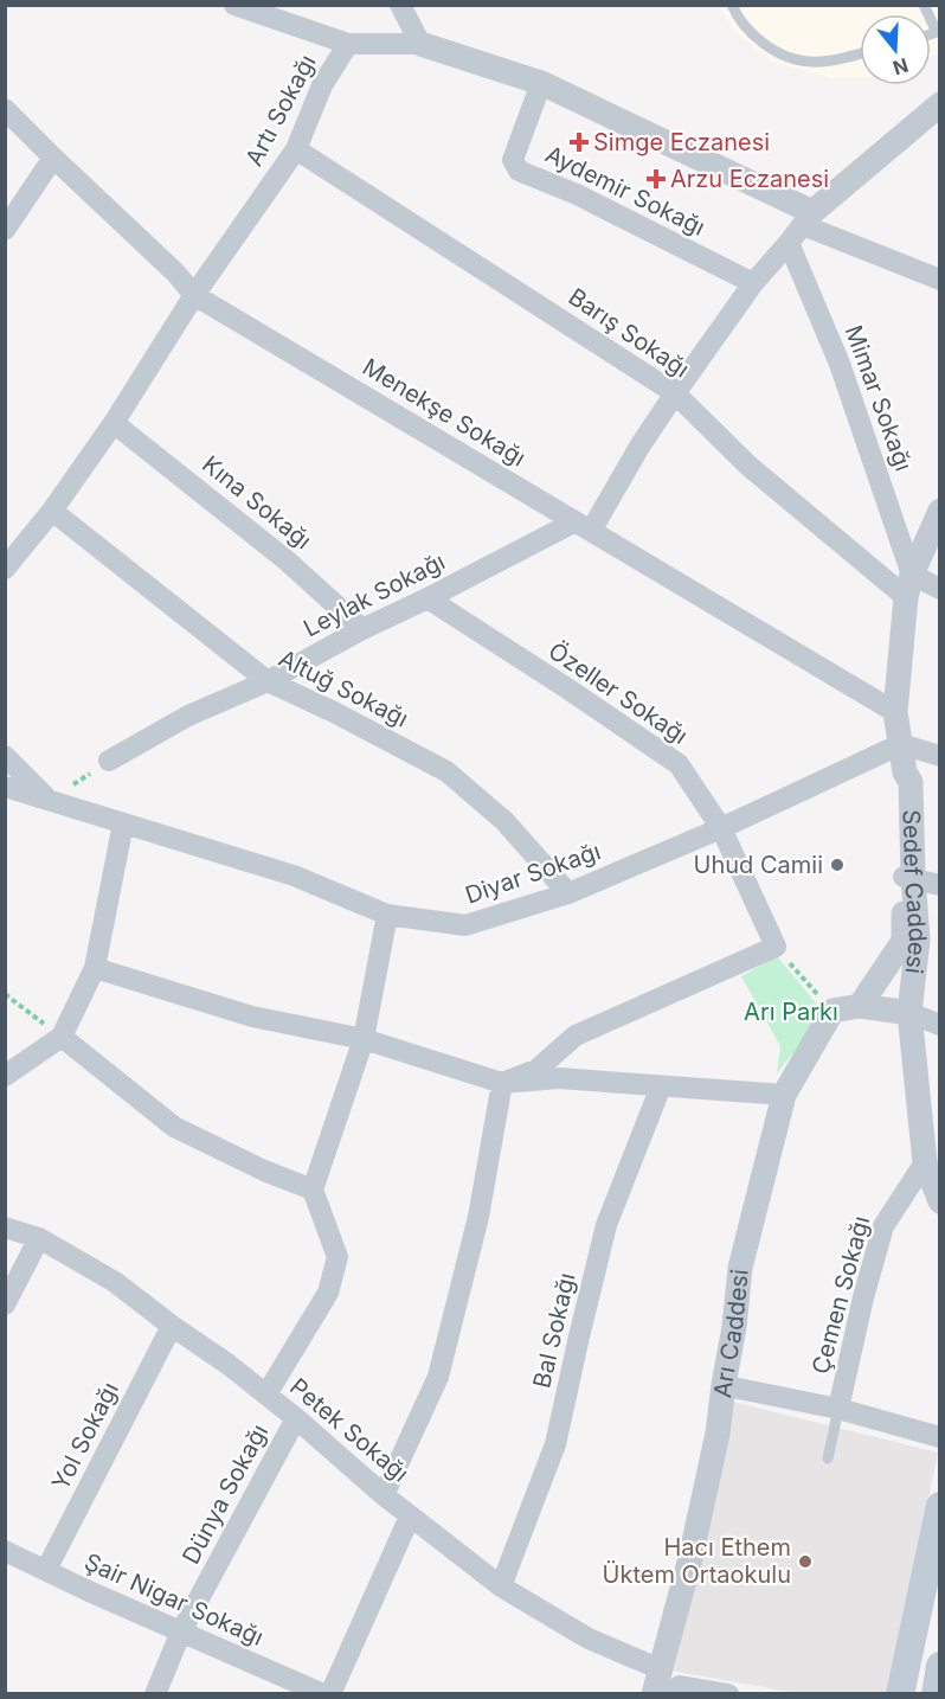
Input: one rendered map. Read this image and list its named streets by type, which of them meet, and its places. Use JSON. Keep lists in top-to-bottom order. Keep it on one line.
{"streets":{"street":["Artı Sokağı","Aydemir Sokağı","Barış Sokağı","Mimar Sokağı","Menekşe Sokağı","Kına Sokağı","Leylak Sokağı","Altuğ Sokağı","Özeller Sokağı","Diyar Sokağı","Sedef Caddesi","Çemen Sokağı","Bal Sokağı","Arı Caddesi","Petek Sokağı","Yol Sokağı","Dünya Sokağı","Şair Nigar Sokağı"]},"crossings":[["Artı Sokağı","Barış Sokağı"],["Artı Sokağı","Menekşe Sokağı"],["Artı Sokağı","Kına Sokağı"],["Artı Sokağı","Altuğ Sokağı"],["Barış Sokağı","Mimar Sokağı"],["Barış Sokağı","Sedef Caddesi"],["Mimar Sokağı","Sedef Caddesi"],["Menekşe Sokağı","Leylak Sokağı"],["Menekşe Sokağı","Sedef Caddesi"],["Kına Sokağı","Leylak Sokağı"],["Leylak Sokağı","Altuğ Sokağı"],["Leylak Sokağı","Özeller Sokağı"],["Altuğ Sokağı","Diyar Sokağı"],["Özeller Sokağı","Diyar Sokağı"],["Diyar Sokağı","Sedef Caddesi"],["Sedef Caddesi","Çemen Sokağı"],["Bal Sokağı","Petek Sokağı"],["Arı Caddesi","Petek Sokağı"],["Petek Sokağı","Yol Sokağı"],["Petek Sokağı","Dünya Sokağı"],["Yol Sokağı","Şair Nigar Sokağı"],["Dünya Sokağı","Şair Nigar Sokağı"]],"parks":["Arı Parkı"],"places":{"health":["Simge Eczanesi","Arzu Eczanesi"],"other":["Uhud Camii","Hacı Ethem Üktem Ortaokulu"]},"north":"bottom"}
